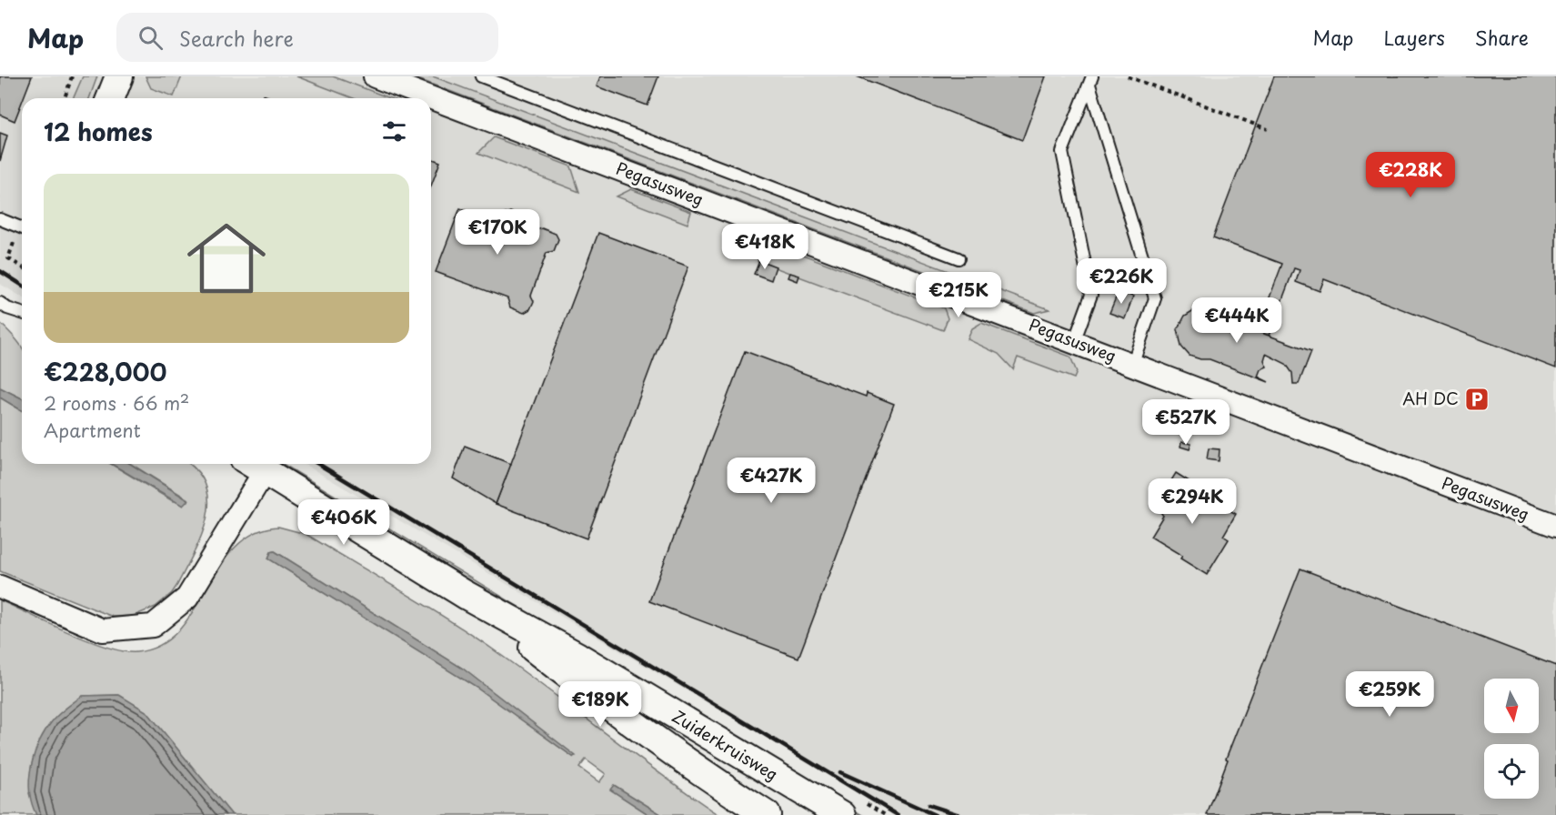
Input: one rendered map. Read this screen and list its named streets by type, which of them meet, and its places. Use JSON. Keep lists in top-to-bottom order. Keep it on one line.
{"streets":{"street":["Pegasusweg","Zuiderkruisweg"]},"places":{"parking":["AH DC"]},"north":"bottom","page":{"header":"Map","search":"Search here","nav":["Map","Layers","Share"],"heading":"12 homes","price":["€228K","€170K","€418K","€226K","€215K","€444K","€527K","€427K","€294K","€406K","€259K","€189K"],"list":[{"name":"€228,000","note":"2 rooms · 66 m² · Apartment"}]}}
